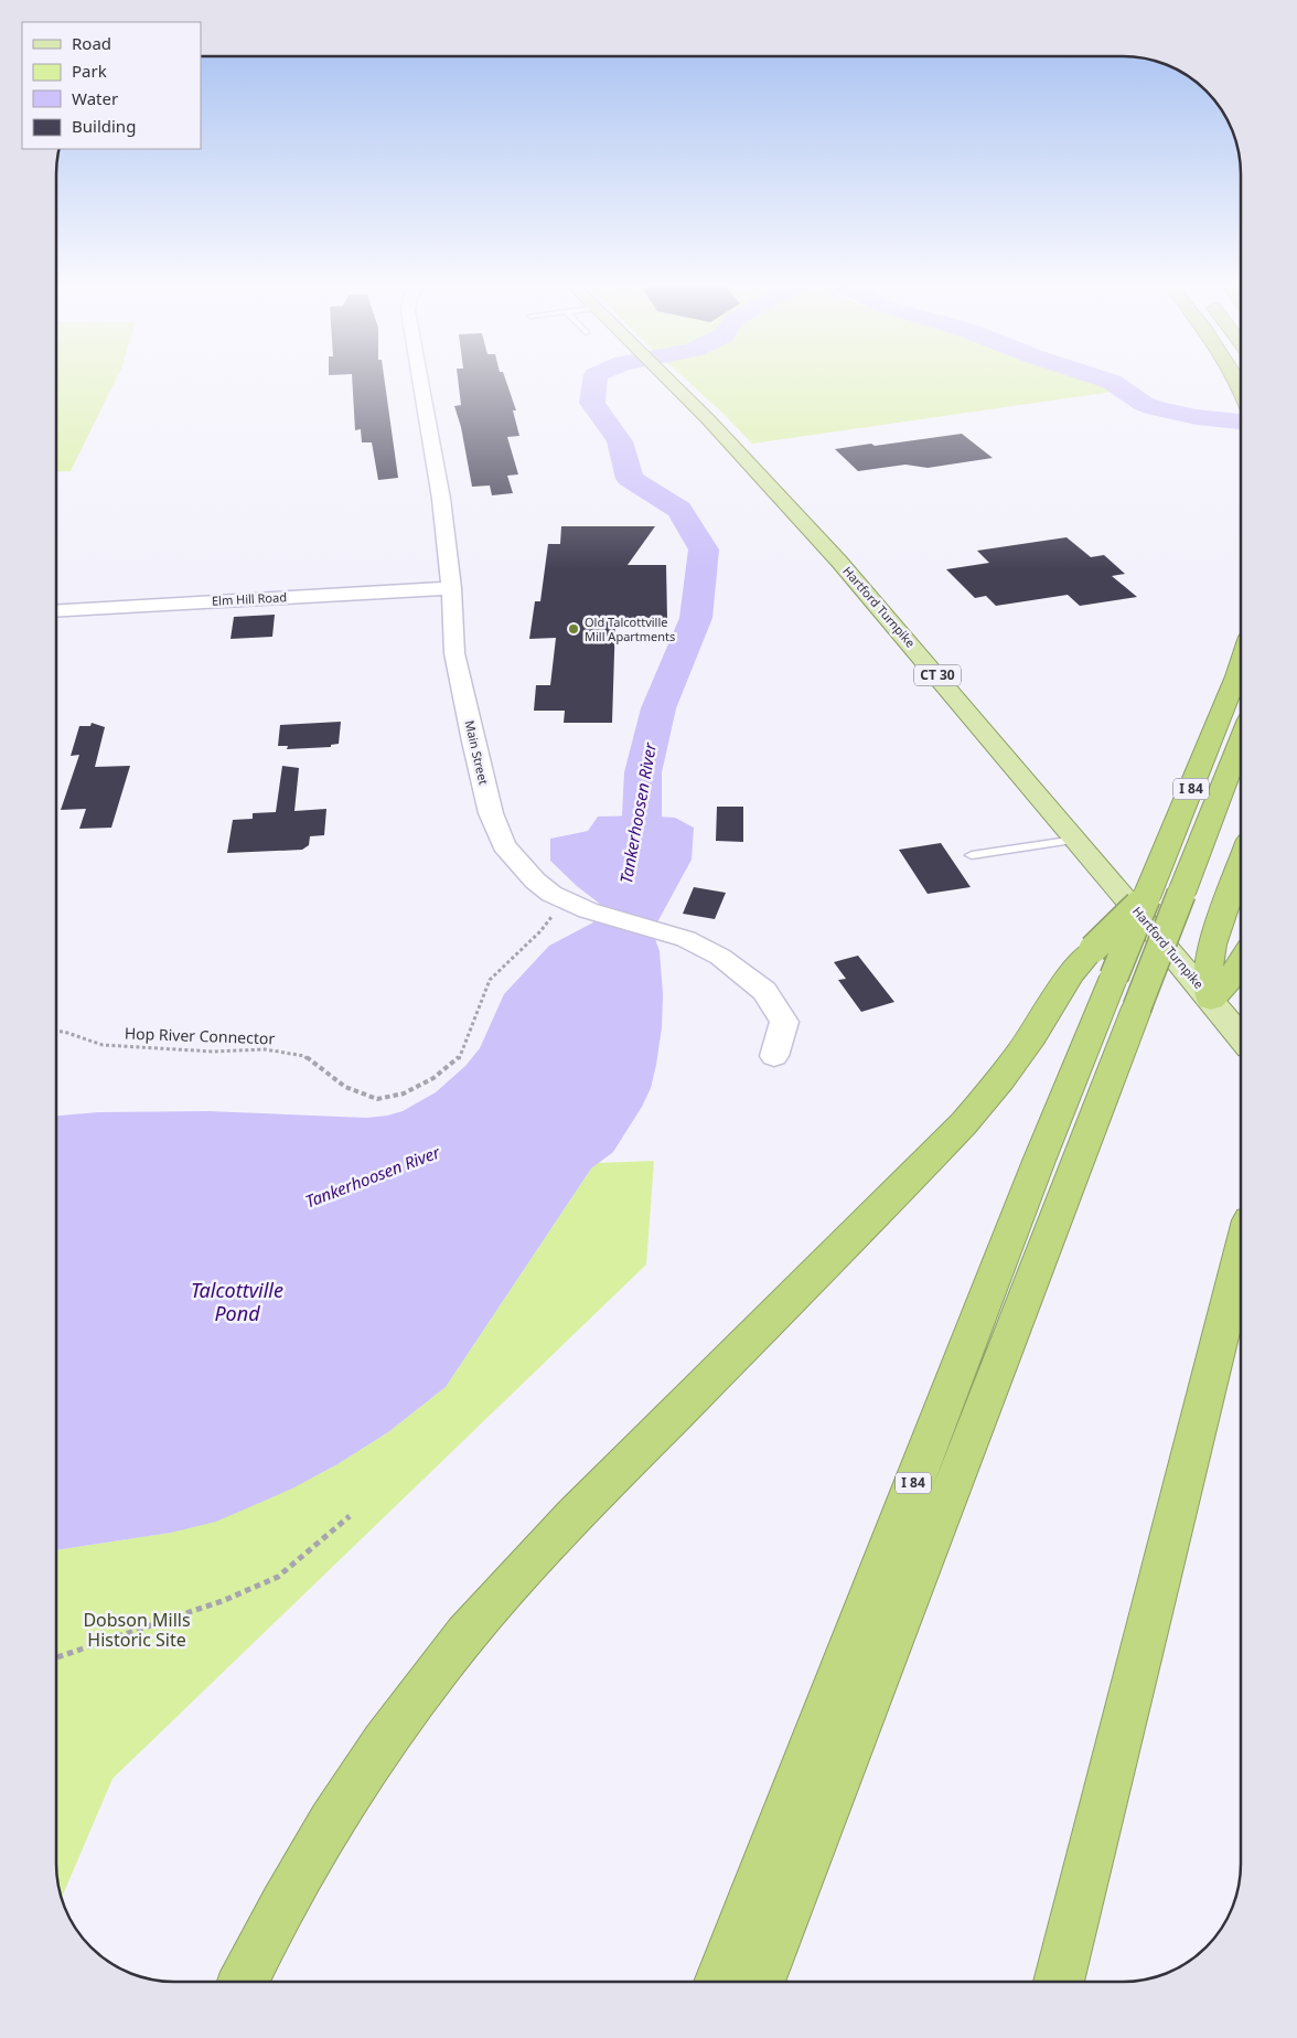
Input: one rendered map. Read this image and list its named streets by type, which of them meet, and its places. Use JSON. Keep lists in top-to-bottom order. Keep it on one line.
{"streets":{"highway":["I 84"],"main road":["Hartford Turnpike","CT 30"],"street":["Elm Hill Road","Main Street"],"path":["Hop River Connector"]},"crossings":[["Elm Hill Road","Main Street"],["Main Street","Hop River Connector"]],"water":["Tankerhoosen River","Talcottville Pond"],"parks":["Dobson Mills Historic Site"],"places":["Old Talcottville Mill Apartments"],"legend":["Road","Park","Water","Building"]}
